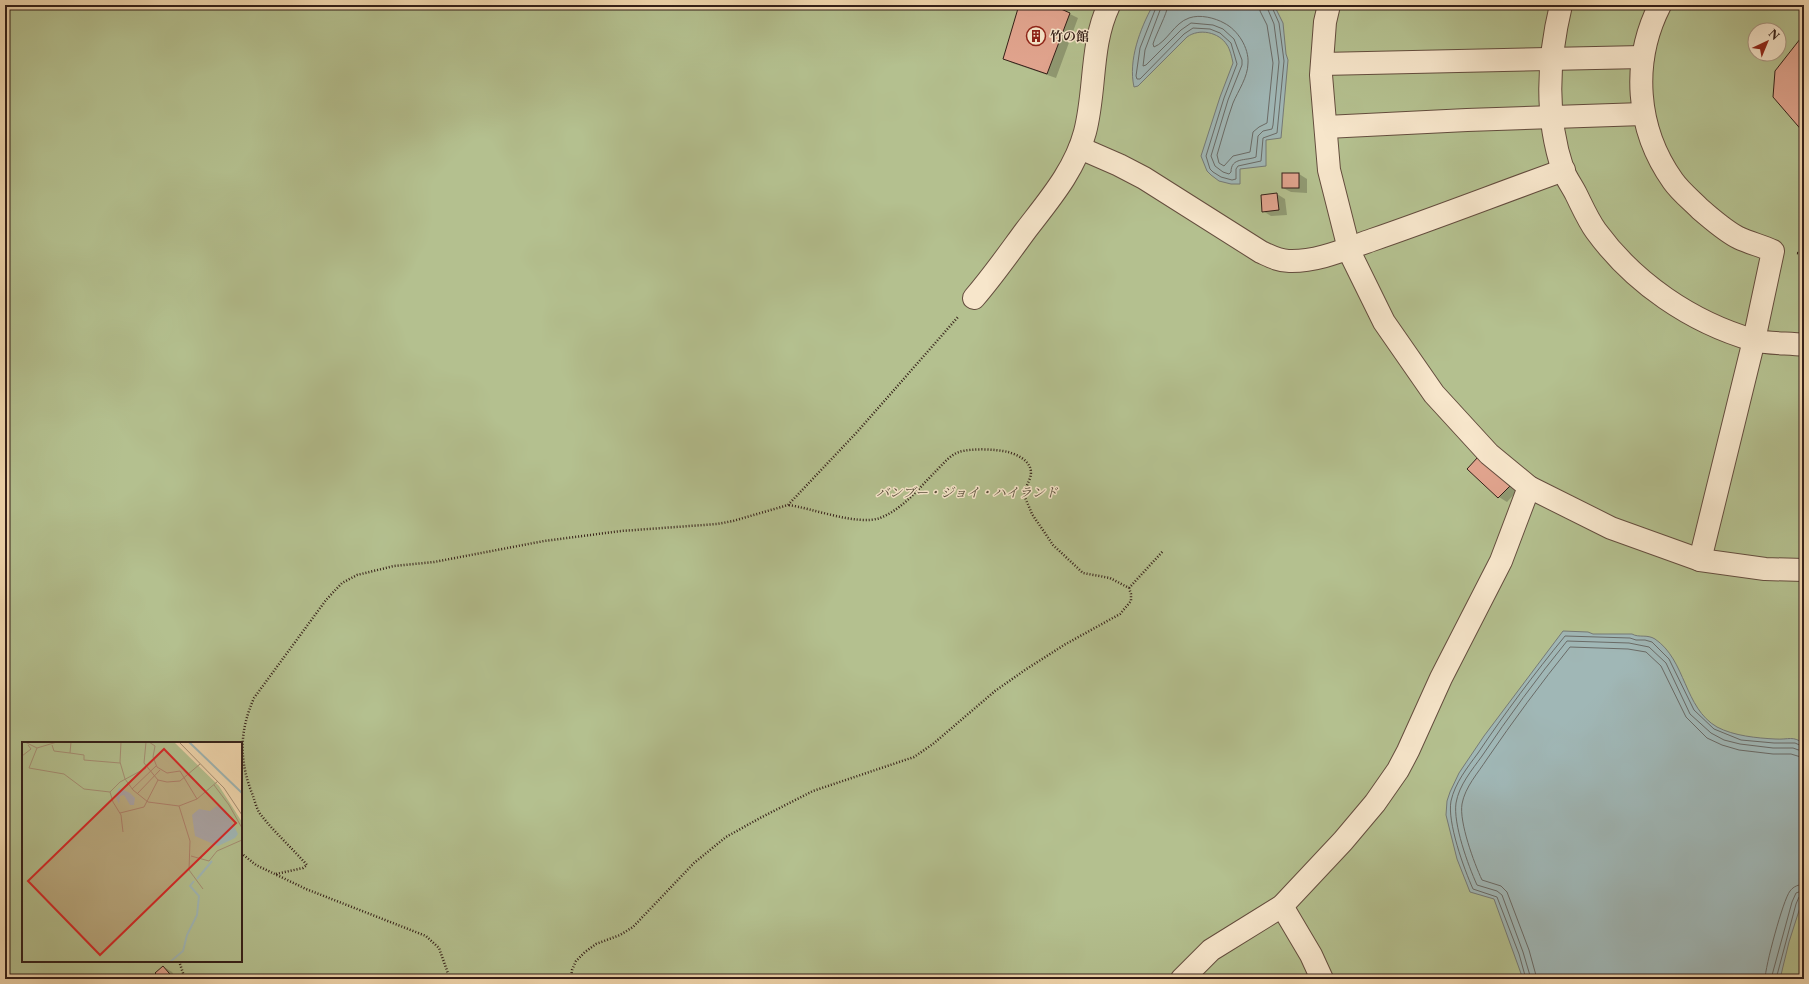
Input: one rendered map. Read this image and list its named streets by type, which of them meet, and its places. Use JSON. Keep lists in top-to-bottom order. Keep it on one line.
{"parks":["バンブー・ジョイ・ハイランド"],"places":{"building":["竹の館"]},"north":"top right"}
